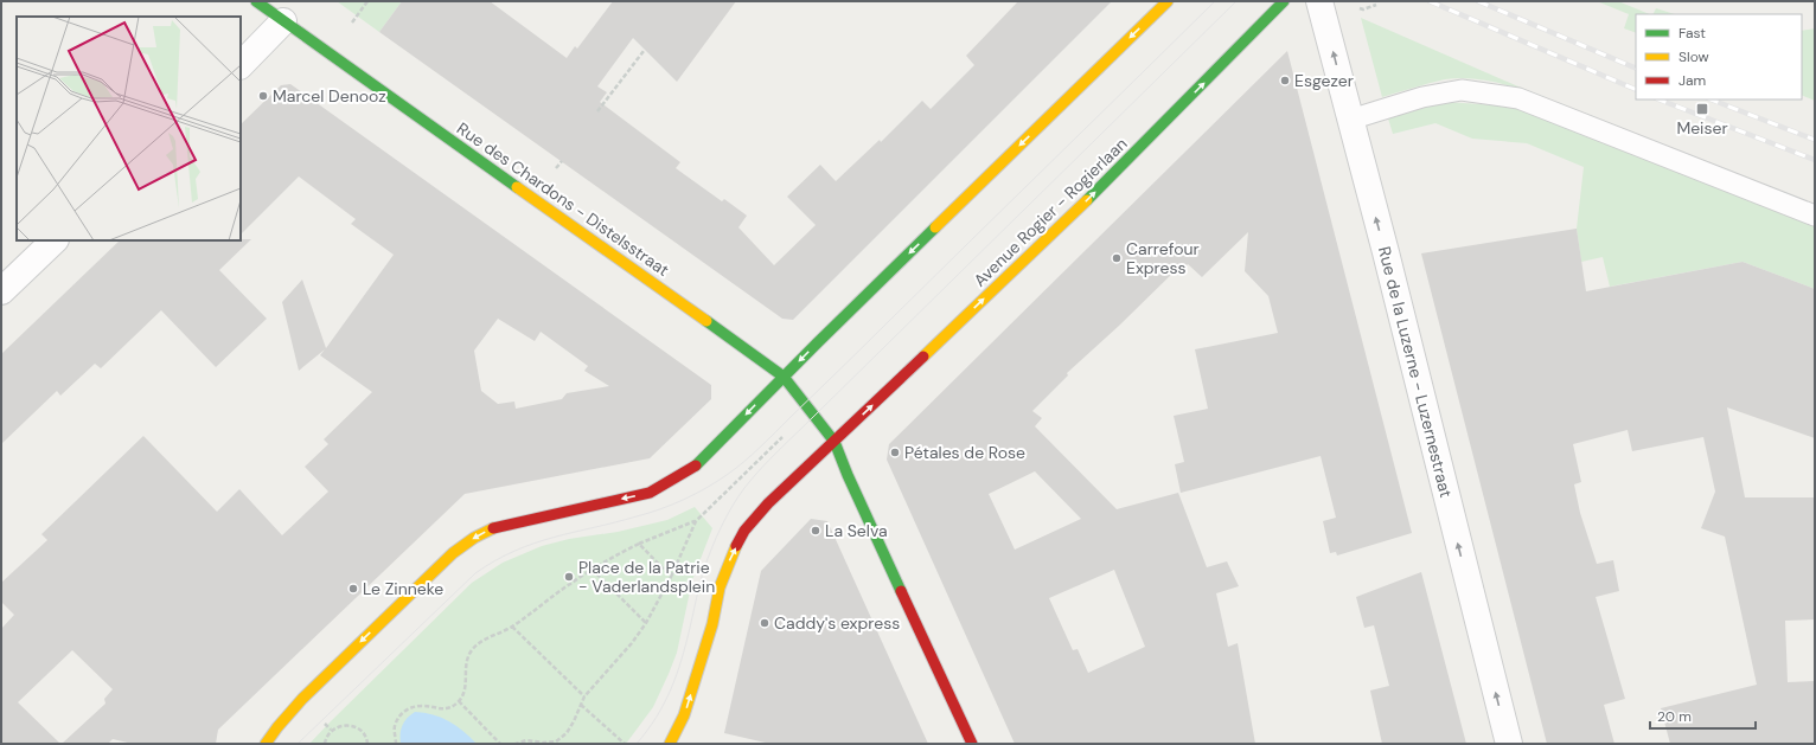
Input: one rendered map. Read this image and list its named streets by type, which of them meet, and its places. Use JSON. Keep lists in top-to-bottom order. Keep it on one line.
{"streets":{"street":["Rue des Chardons - Distelsstraat","Avenue Rogier - Rogierlaan","Rue de la Luzerne - Luzernestraat"]},"crossings":[["Rue des Chardons - Distelsstraat","Avenue Rogier - Rogierlaan"]],"one_way":["Rue de la Luzerne - Luzernestraat"],"places":{"other":["Esgezer","Marcel Denooz","Carrefour Express","Pétales de Rose","La Selva","Place de la Patrie - Vaderlandsplein","Le Zinneke","Caddy's express"],"transit":["Meiser"]},"legend":["Fast","Slow","Jam"],"scale_bar":"20 m"}
